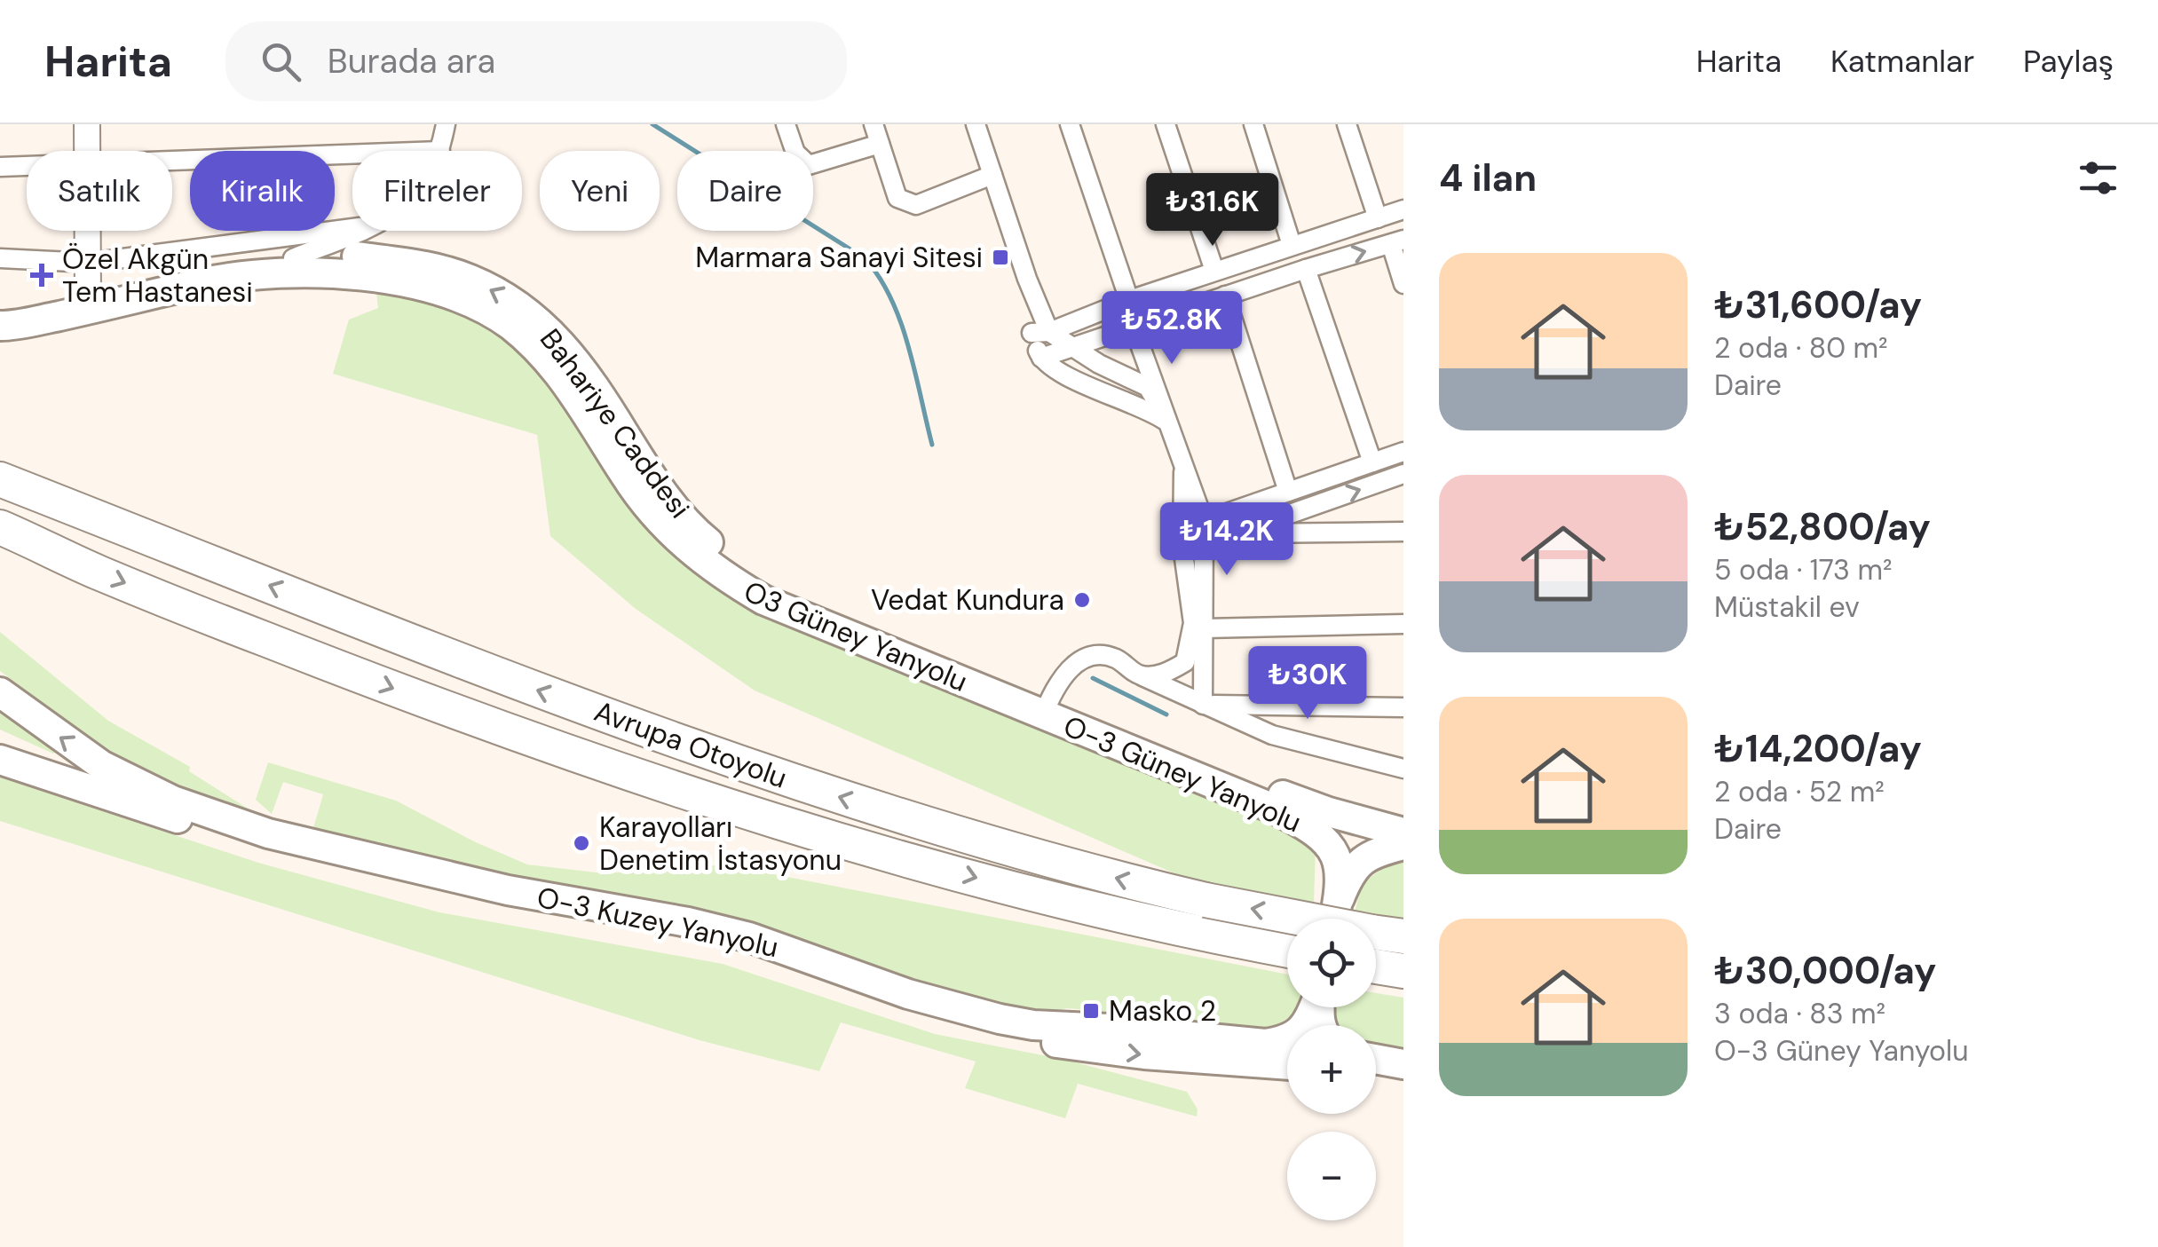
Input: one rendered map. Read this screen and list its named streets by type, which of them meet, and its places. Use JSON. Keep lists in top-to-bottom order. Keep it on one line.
{"streets":{"highway":["Avrupa Otoyolu"],"main road":["Bahariye Caddesi","O3 Güney Yanyolu","O-3 Güney Yanyolu","O-3 Kuzey Yanyolu"]},"crossings":[["Bahariye Caddesi","O3 Güney Yanyolu"],["Bahariye Caddesi","O-3 Güney Yanyolu"],["O3 Güney Yanyolu","O-3 Güney Yanyolu"]],"one_way":["Bahariye Caddesi"],"places":{"transit":["Marmara Sanayi Sitesi","Masko 2"],"health":["Özel Akgün Tem Hastanesi"],"other":["Vedat Kundura","Karayolları Denetim İstasyonu"]},"page":{"header":"Harita","search":"Burada ara","nav":["Harita","Katmanlar","Paylaş"],"heading":"4 ilan","chip":["Satılık","Kiralık","Filtreler","Yeni","Daire"],"price":["₺31.6K","₺52.8K","₺14.2K","₺30K"],"list":[{"name":"₺31,600/ay","note":"2 oda · 80 m² · Daire"},{"name":"₺52,800/ay","note":"5 oda · 173 m² · Müstakil ev"},{"name":"₺14,200/ay","note":"2 oda · 52 m² · Daire"},{"name":"₺30,000/ay","note":"3 oda · 83 m² · O-3 Güney Yanyolu"}],"map_buttons":["+","−"]}}
